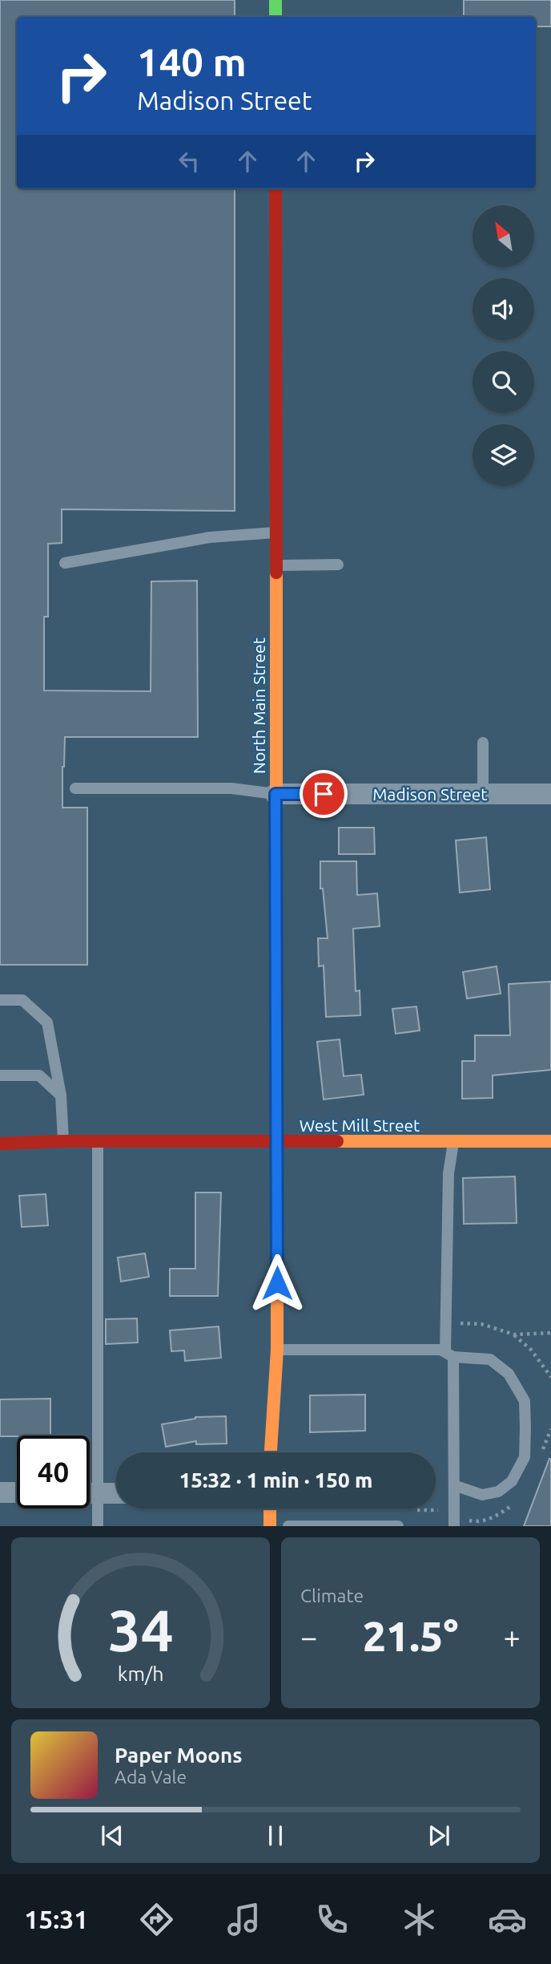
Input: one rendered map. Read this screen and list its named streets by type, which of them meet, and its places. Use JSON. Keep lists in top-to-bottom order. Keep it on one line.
{"streets":{"street":["North Main Street","Madison Street","West Mill Street"]},"crossings":[["North Main Street","Madison Street"],["North Main Street","West Mill Street"]],"north":"top left","page":{"turn":["140 m","Madison Street"],"limit":"40","trip":"15:32 · 1 min · 150 m","tile":"Climate","heat":["−","21.5°","+"],"song":["Paper Moons","Ada Vale"],"tabs":"15:31","gauge":["34","km/h"]}}
